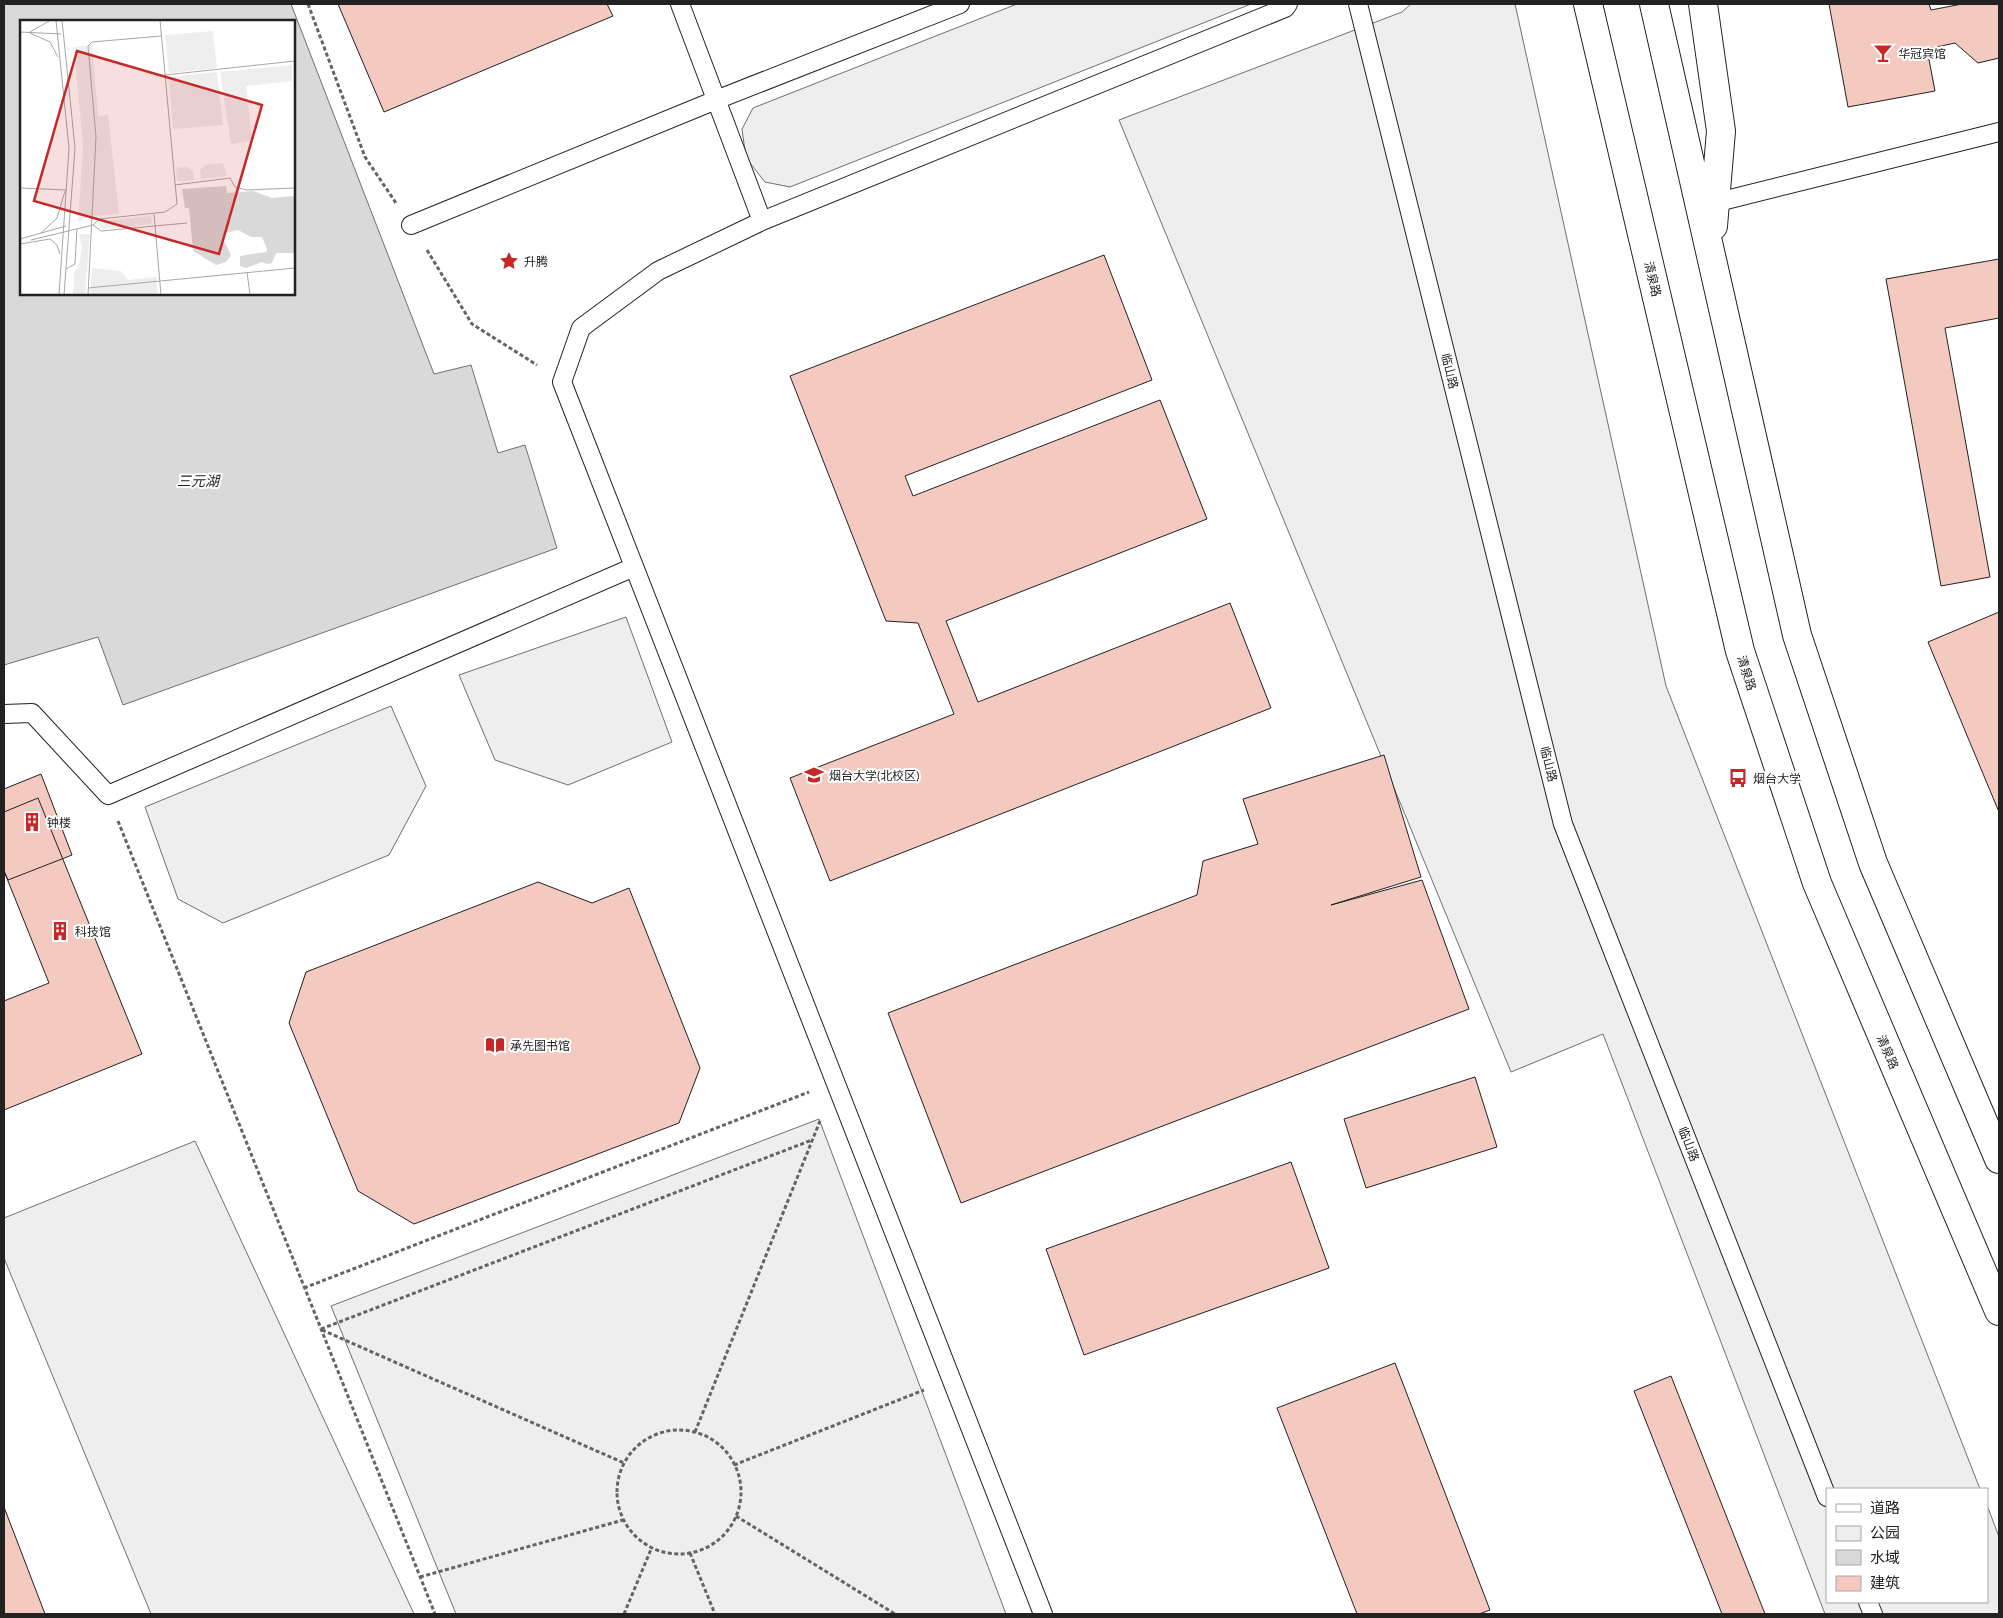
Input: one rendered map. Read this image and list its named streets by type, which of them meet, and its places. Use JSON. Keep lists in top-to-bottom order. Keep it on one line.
{"streets":{"main road":["清泉路"],"lane":["临山路"]},"water":["三元湖"],"places":{"bar":["华冠宾馆"],"place":["升腾"],"school or university":["烟台大学(北校区)"],"bus stop":["烟台大学"],"building":["钟楼","科技馆"],"library":["承先图书馆"]},"legend":["道路","公园","水域","建筑"]}
